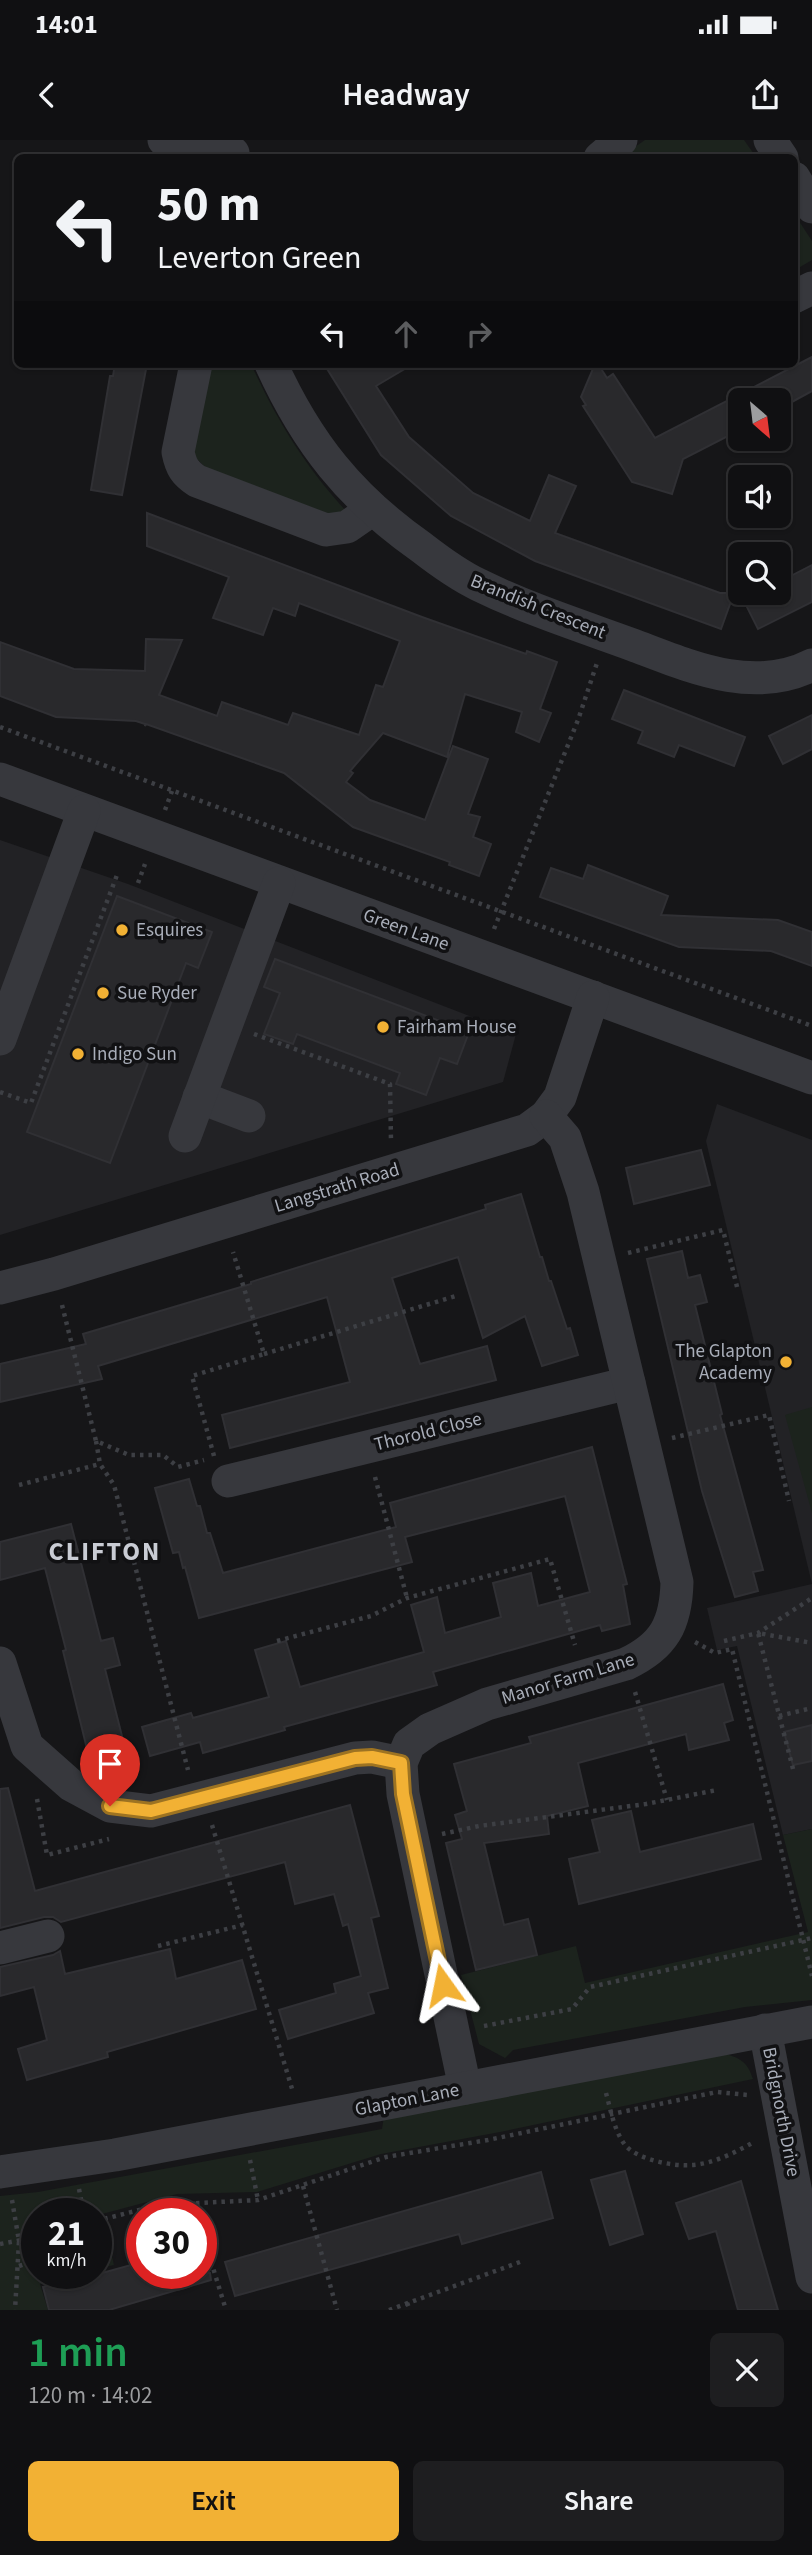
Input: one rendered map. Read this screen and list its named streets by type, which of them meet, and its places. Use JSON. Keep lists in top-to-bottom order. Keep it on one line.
{"streets":{"street":["Brandish Crescent","Green Lane","Langstrath Road","Thorold Close","Manor Farm Lane","Glapton Lane","Bridgnorth Drive"]},"crossings":[["Green Lane","Langstrath Road"],["Glapton Lane","Bridgnorth Drive"]],"districts":["CLIFTON"],"places":["Esquires","Sue Ryder","Fairham House","Indigo Sun","The Glapton Academy"],"north":"bottom right","page":{"status":"14:01","header":"Headway","turn":["50 m","Leverton Green"],"speed":"21 km/h","limit":"30","heading":["1 min","120 m · 14:02"],"buttons":["Exit","Share"]}}
